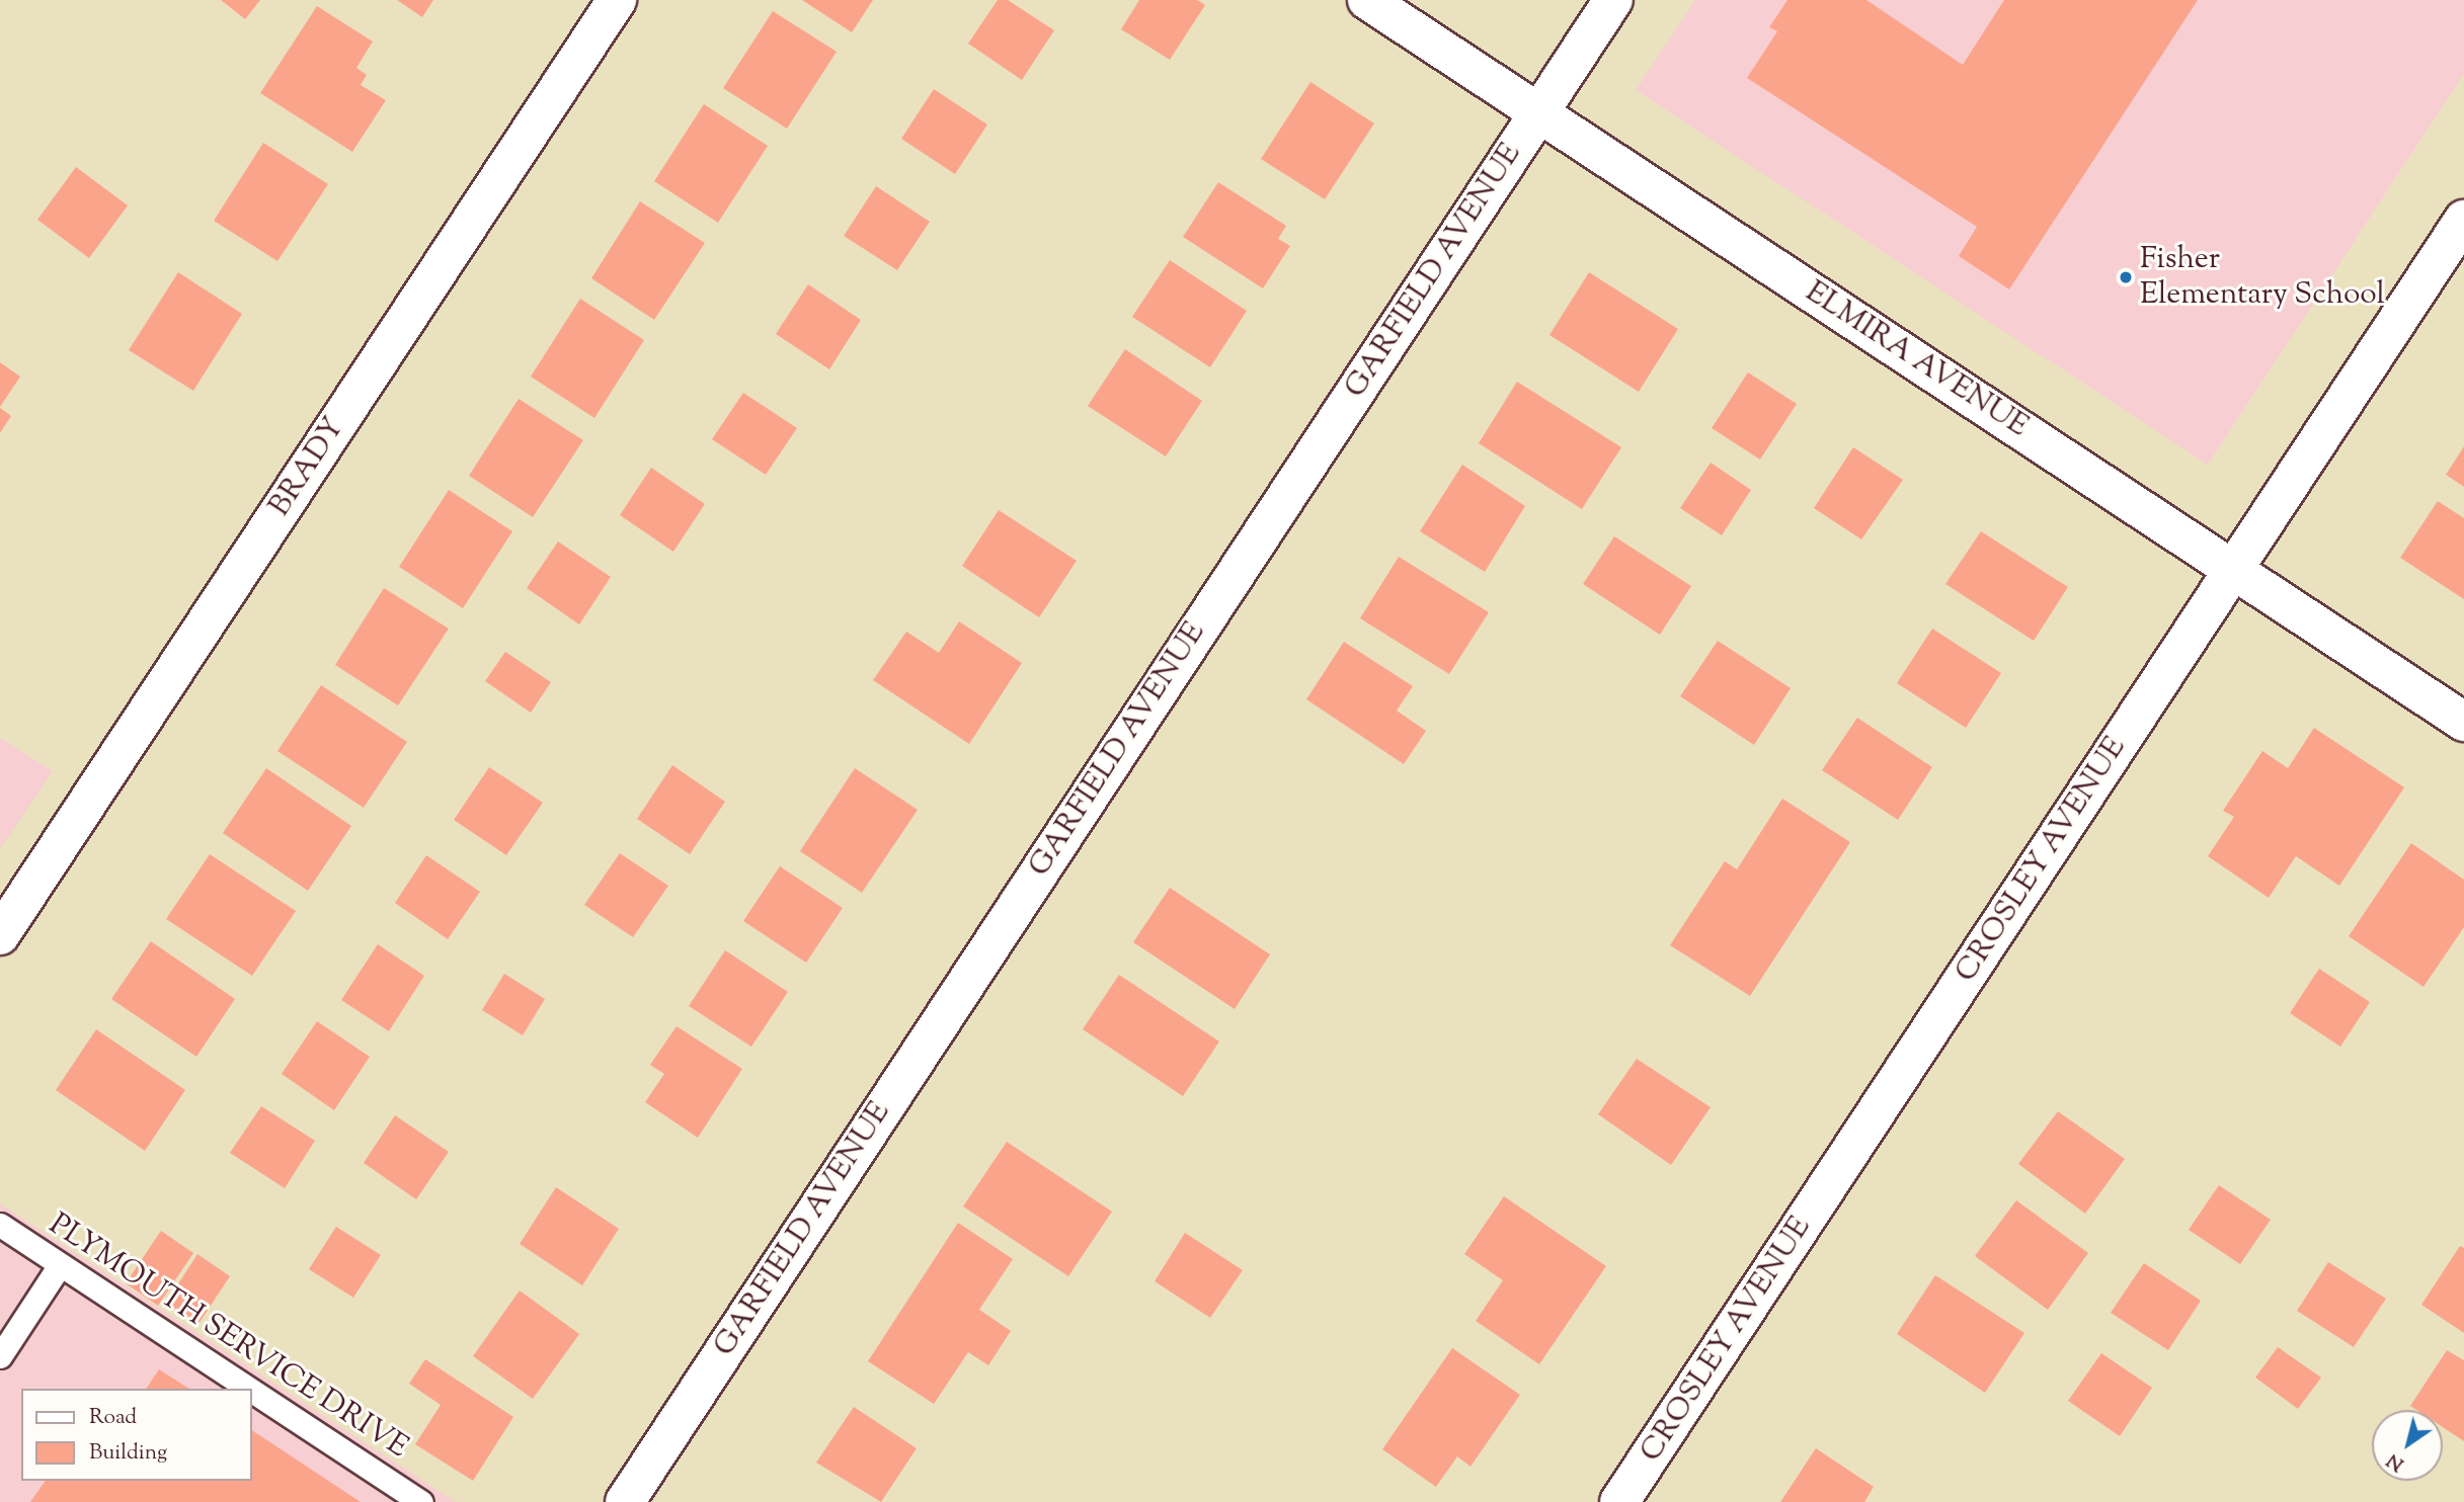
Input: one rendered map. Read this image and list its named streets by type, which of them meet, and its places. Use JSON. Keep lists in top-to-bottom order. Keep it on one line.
{"streets":{"street":["GARFIELD AVENUE","ELMIRA AVENUE","BRADY","CROSLEY AVENUE"],"lane":["PLYMOUTH SERVICE DRIVE"]},"crossings":[["GARFIELD AVENUE","ELMIRA AVENUE"],["ELMIRA AVENUE","CROSLEY AVENUE"]],"places":["Fisher Elementary School"],"legend":["Road","Building"],"north":"bottom left"}
